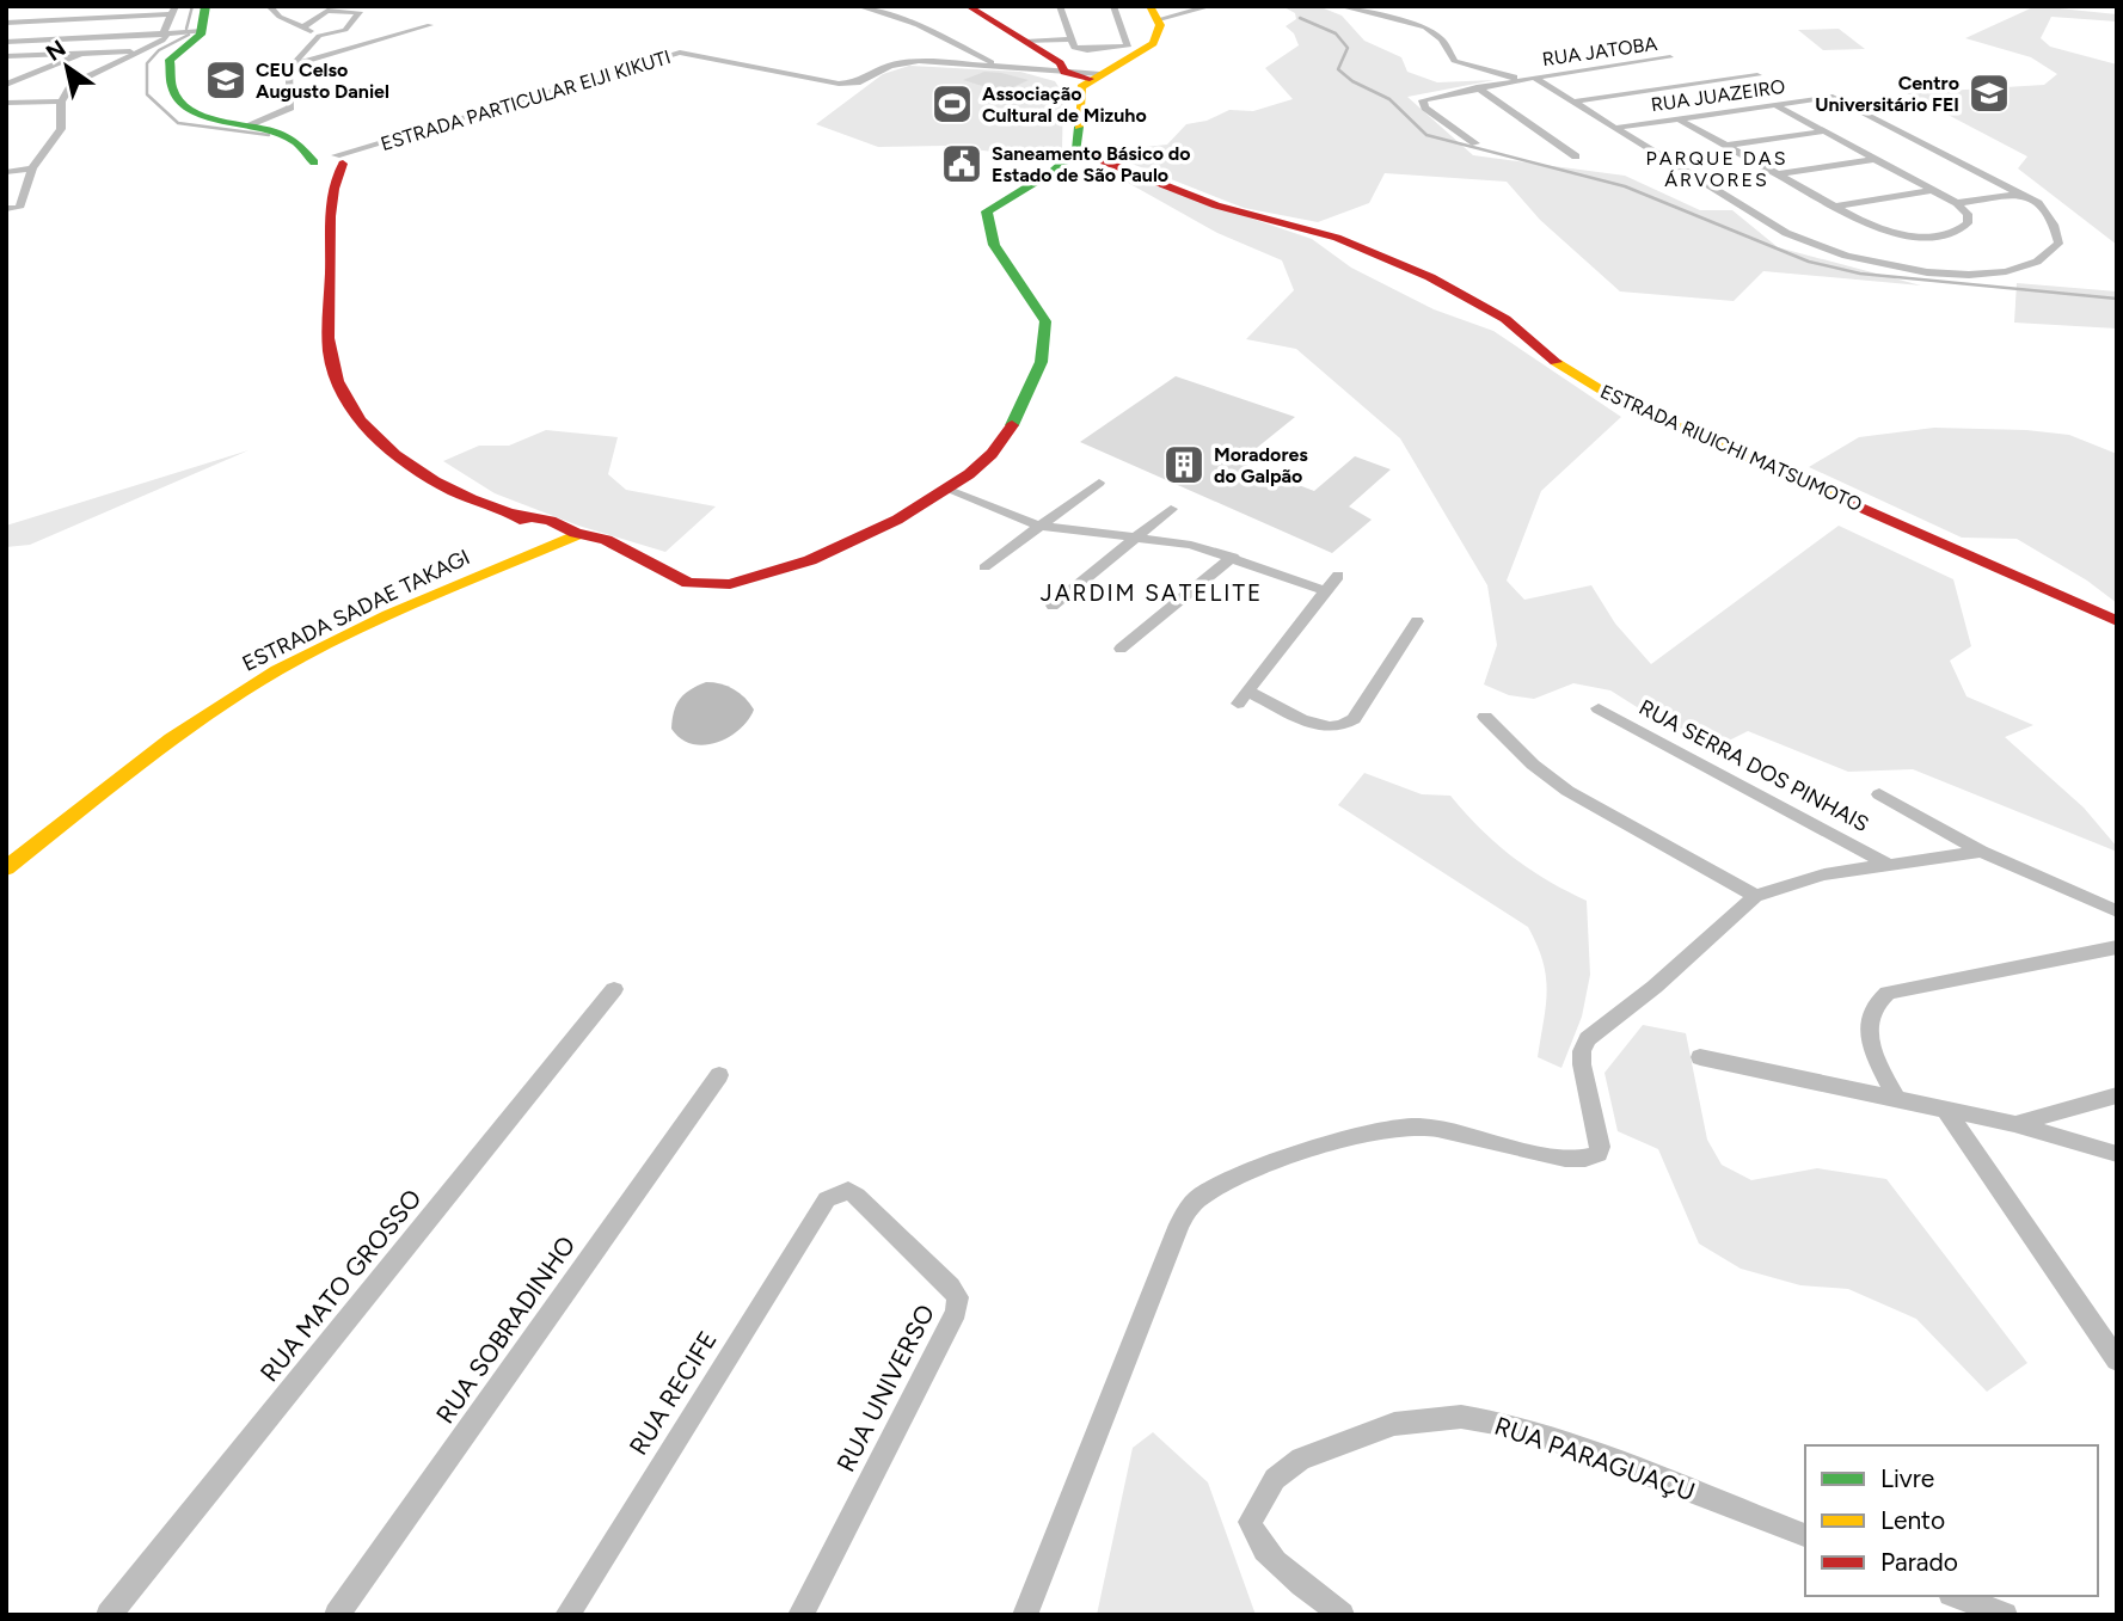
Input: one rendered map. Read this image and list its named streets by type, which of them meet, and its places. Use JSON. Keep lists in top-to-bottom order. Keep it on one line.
{"streets":{"street":["RUA JATOBA","RUA JUAZEIRO","ESTRADA PARTICULAR EIJI KIKUTI","ESTRADA RIUICHI MATSUMOTO","ESTRADA SADAE TAKAGI","RUA SERRA DOS PINHAIS","RUA MATO GROSSO","RUA SOBRADINHO","RUA UNIVERSO","RUA RECIFE","RUA PARAGUAÇU"]},"crossings":[["RUA UNIVERSO","RUA RECIFE"]],"districts":["PARQUE DAS ÁRVORES","JARDIM SATELITE"],"places":{"school or university":["CEU Celso Augusto Daniel","Centro Universitário FEI"],"sports":["Associação Cultural de Mizuho"],"public building":["Saneamento Básico do Estado de São Paulo"],"building":["Moradores do Galpão"]},"legend":["Livre","Lento","Parado"],"north":"top left"}
